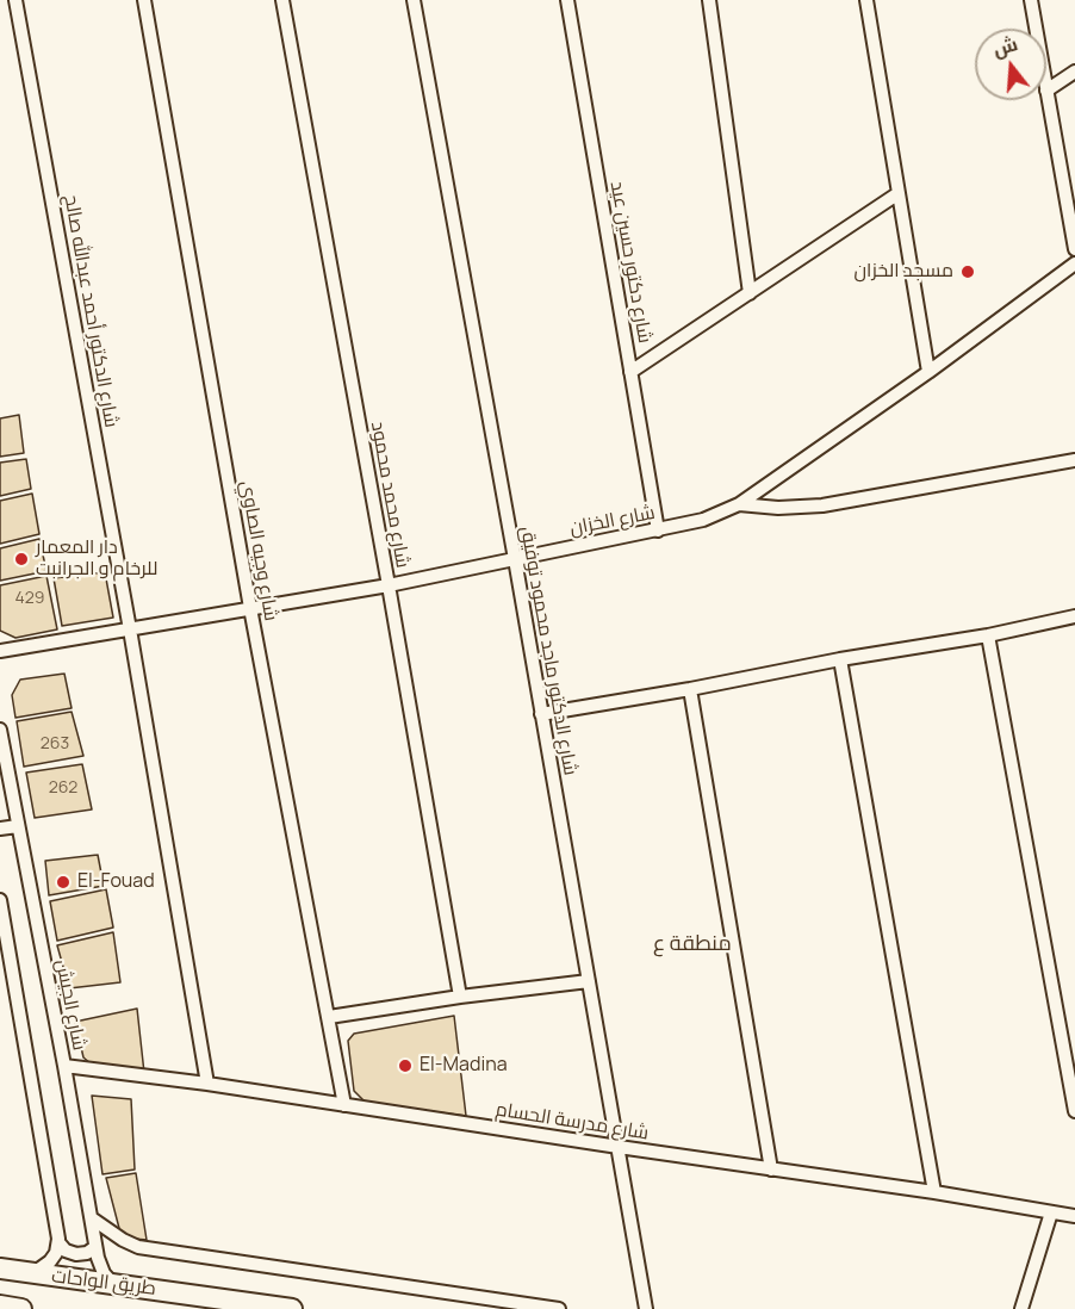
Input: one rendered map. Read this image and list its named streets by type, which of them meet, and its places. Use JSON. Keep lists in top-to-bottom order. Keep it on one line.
{"streets":{"highway":["طريق الواحات"],"street":["شارع دكتور حسين عيد","شارع الدكتور أحمد عبدالله صالح","شارع محمد محمود","شارع الخزان","شارع وجيه الصاوي","شارع الدكتور ماجد محمود توفيق","شارع الجيش","شارع مدرسة الحسام"]},"crossings":[["شارع دكتور حسين عيد","شارع الخزان"],["شارع الدكتور أحمد عبدالله صالح","شارع الخزان"],["شارع الدكتور أحمد عبدالله صالح","شارع مدرسة الحسام"],["شارع محمد محمود","شارع الخزان"],["شارع الخزان","شارع وجيه الصاوي"],["شارع الخزان","شارع الدكتور ماجد محمود توفيق"],["شارع وجيه الصاوي","شارع مدرسة الحسام"],["شارع الدكتور ماجد محمود توفيق","شارع مدرسة الحسام"],["شارع الجيش","شارع مدرسة الحسام"],["شارع الجيش","طريق الواحات"]],"districts":["منطقة ع"],"places":["مسجد الخزان","دار المعمار للرخام و الجرانبت","El-Fouad","El-Madina"],"house_numbers":["429","263","262"],"north":"top"}
